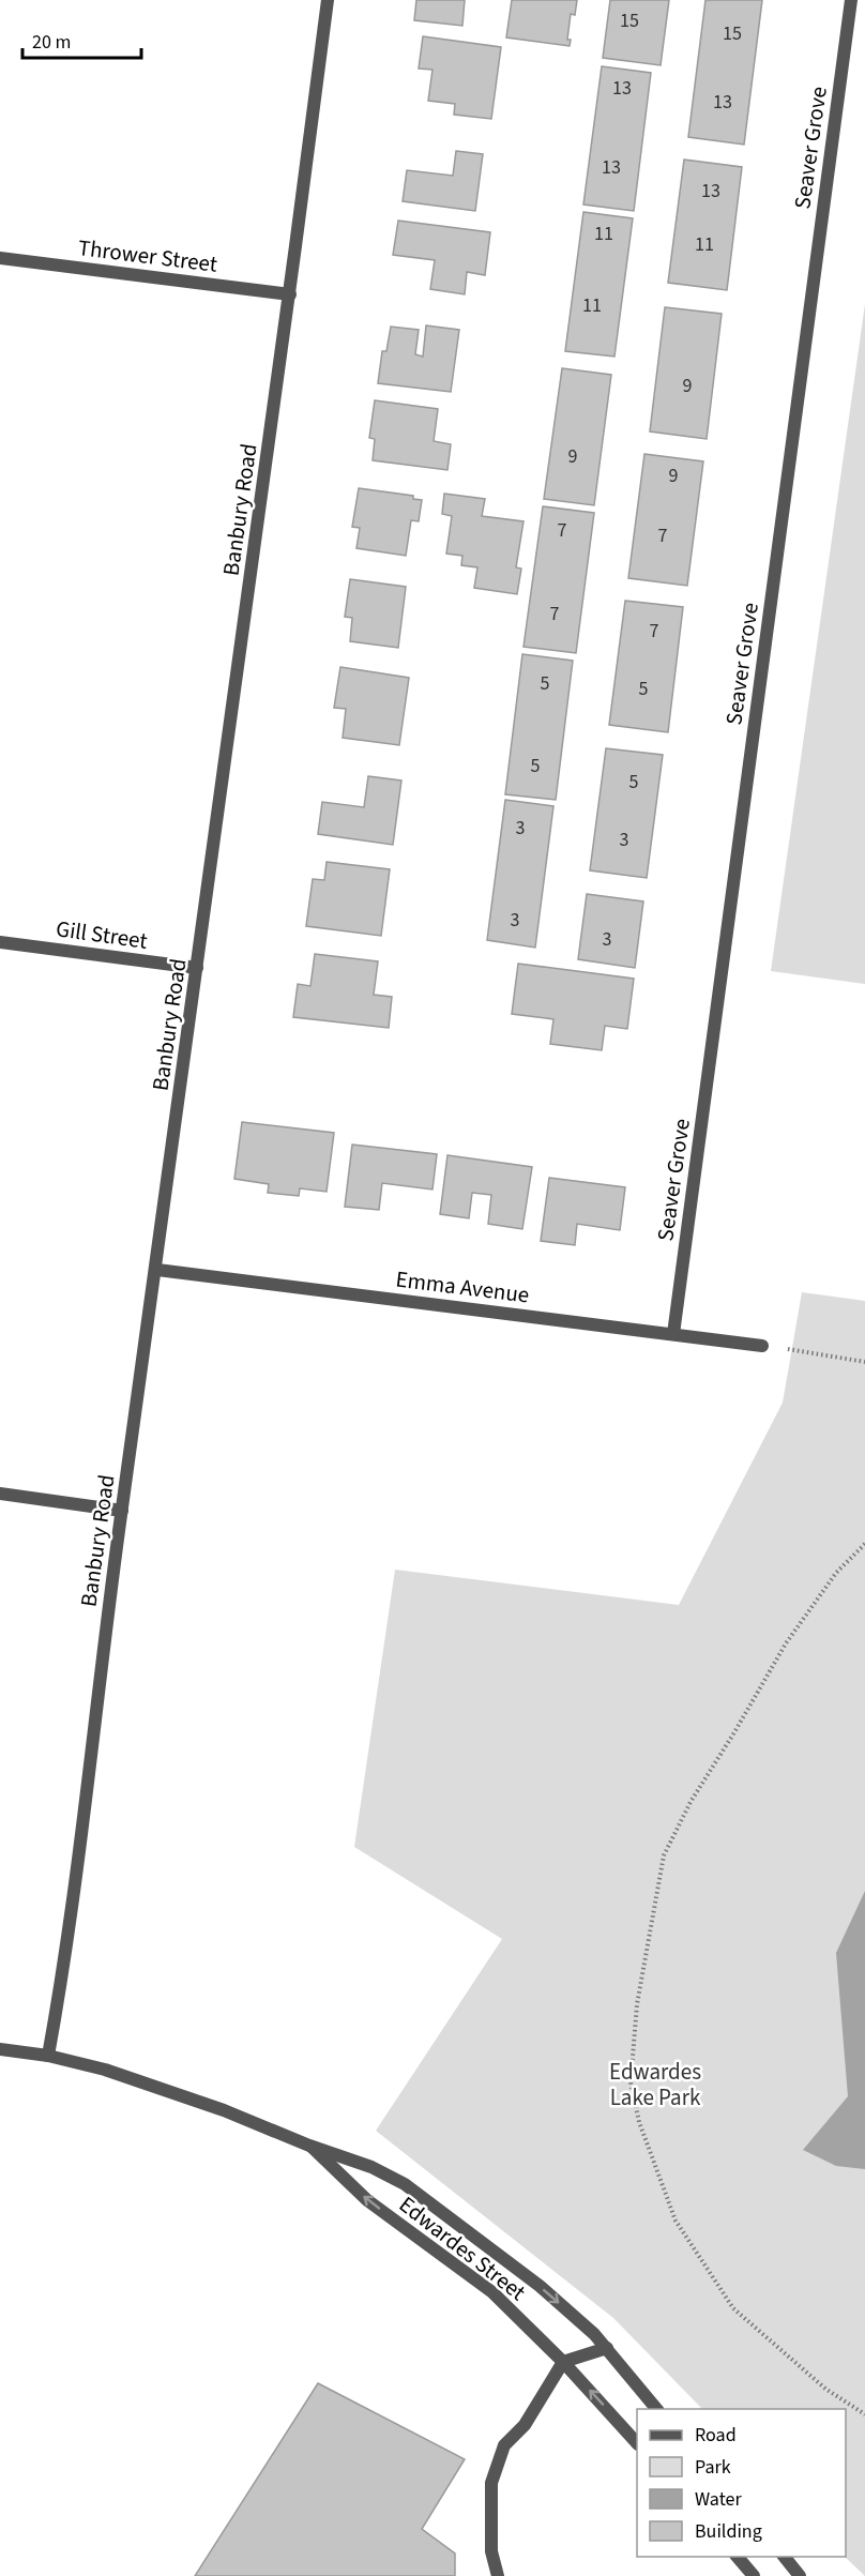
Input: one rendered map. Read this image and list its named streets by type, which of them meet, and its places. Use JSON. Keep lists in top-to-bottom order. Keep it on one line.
{"streets":{"street":["Seaver Grove","Thrower Street","Banbury Road","Gill Street","Emma Avenue","Edwardes Street"]},"crossings":[["Seaver Grove","Emma Avenue"],["Thrower Street","Banbury Road"],["Banbury Road","Gill Street"],["Banbury Road","Emma Avenue"],["Banbury Road","Edwardes Street"]],"parks":["Edwardes Lake Park"],"house_numbers":["15","15","13","13","13","13","11","11","11","9","9","9","7","7","7","7","5","5","5","5","3","3","3","3"],"legend":["Road","Park","Water","Building"],"scale_bar":"20 m"}
